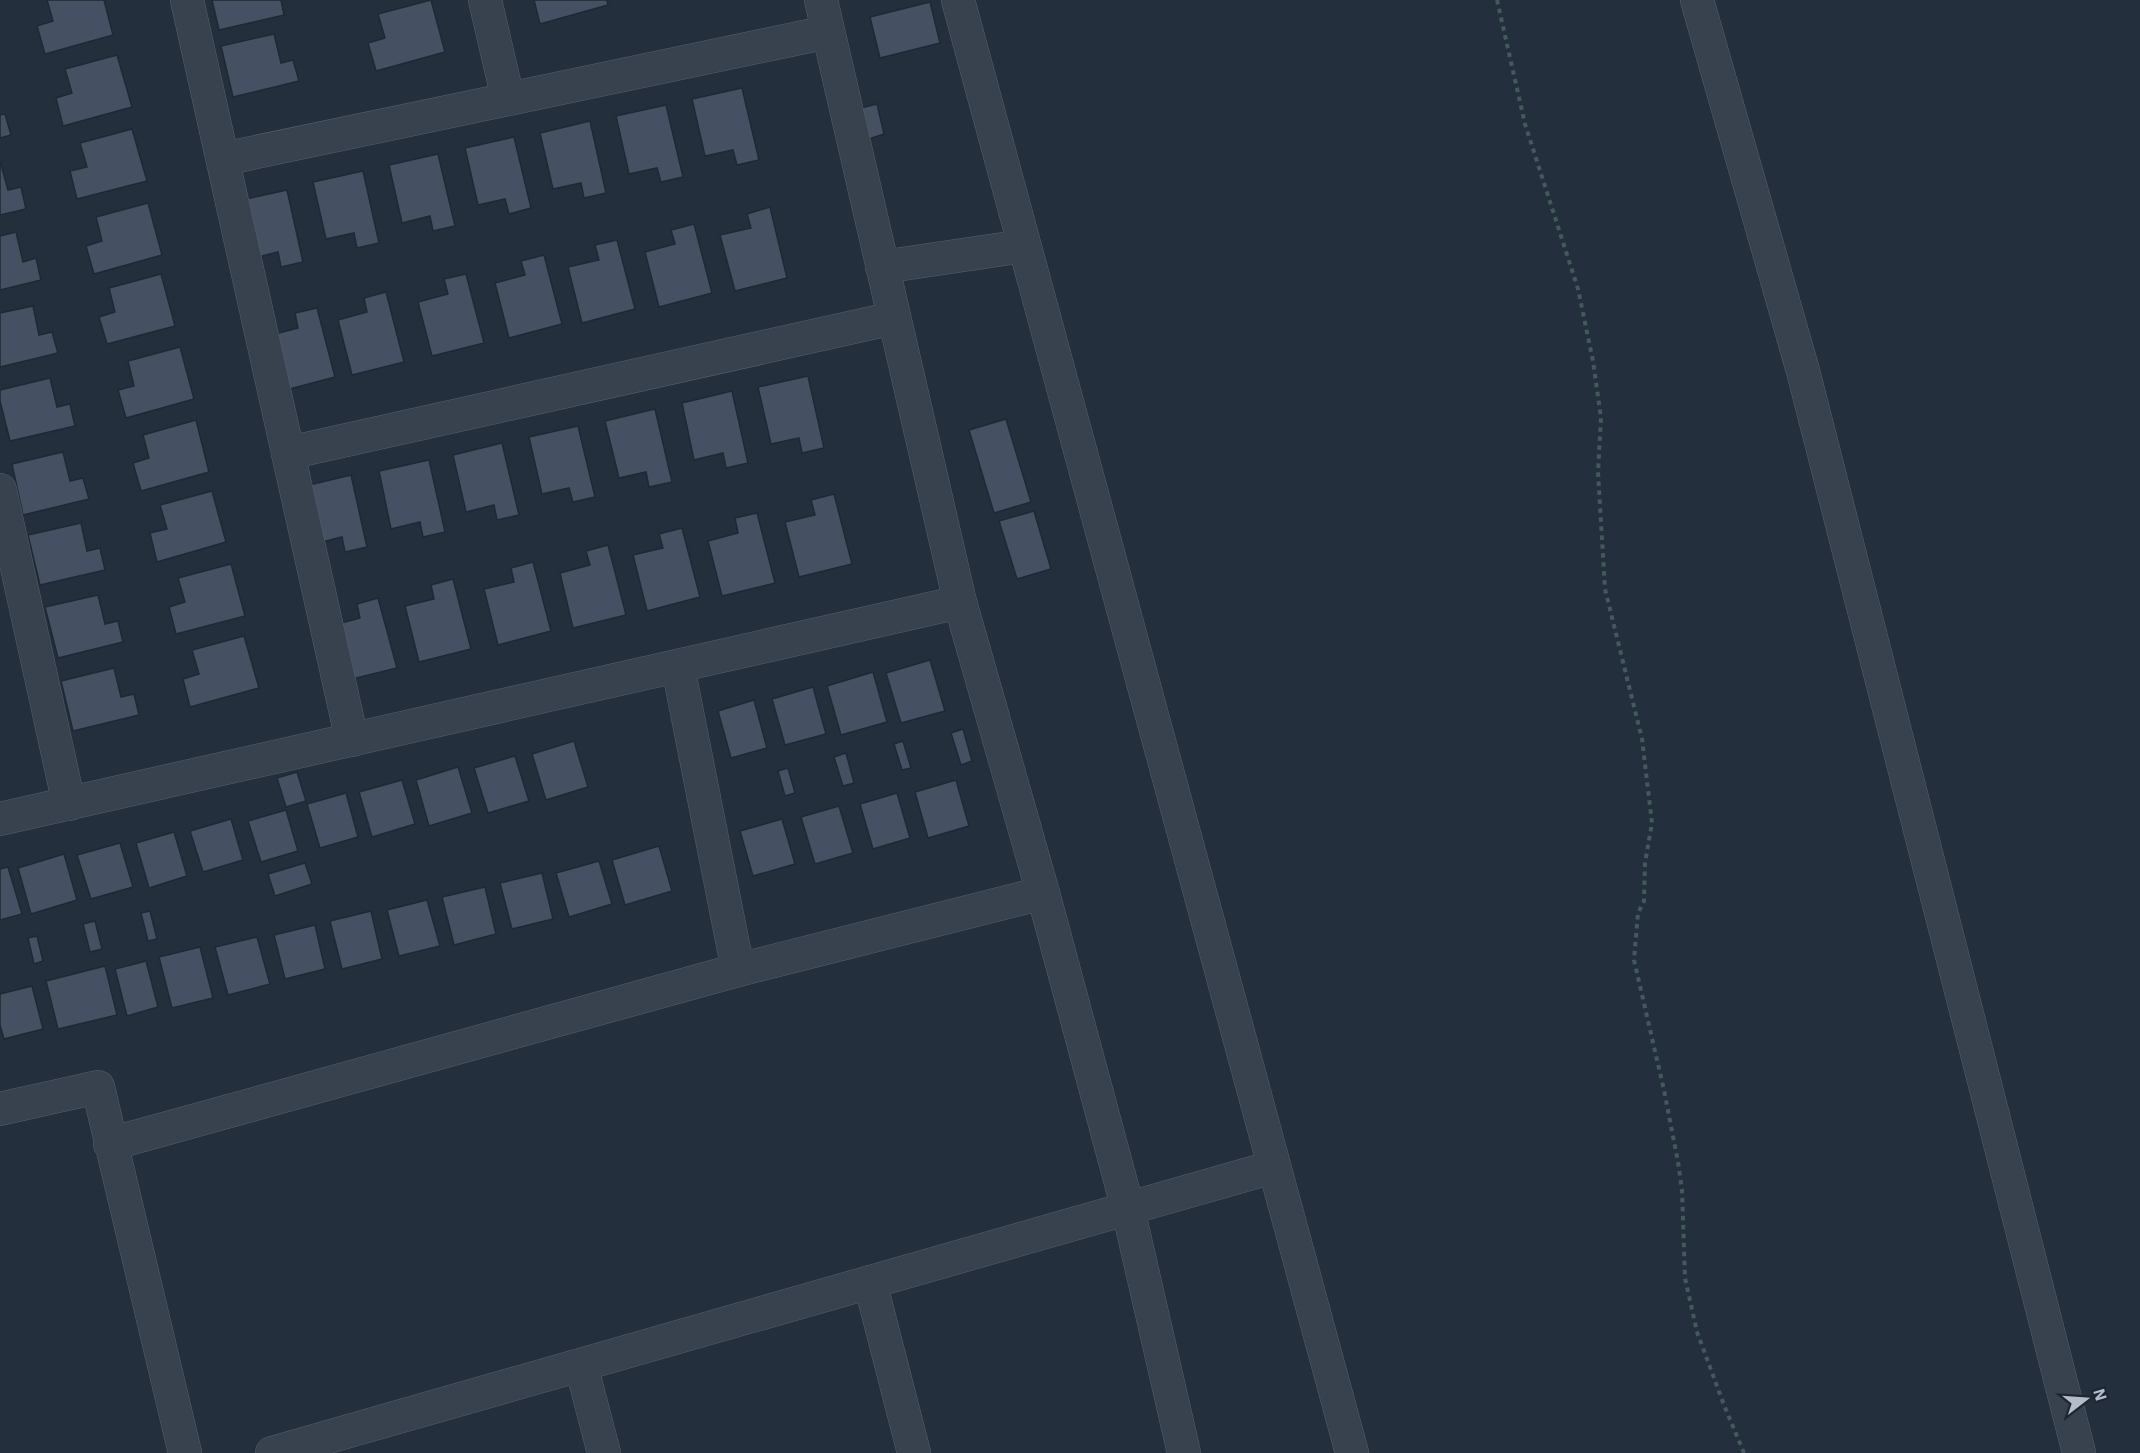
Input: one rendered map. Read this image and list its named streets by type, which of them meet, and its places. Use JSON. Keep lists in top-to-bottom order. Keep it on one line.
{"north":"right"}
